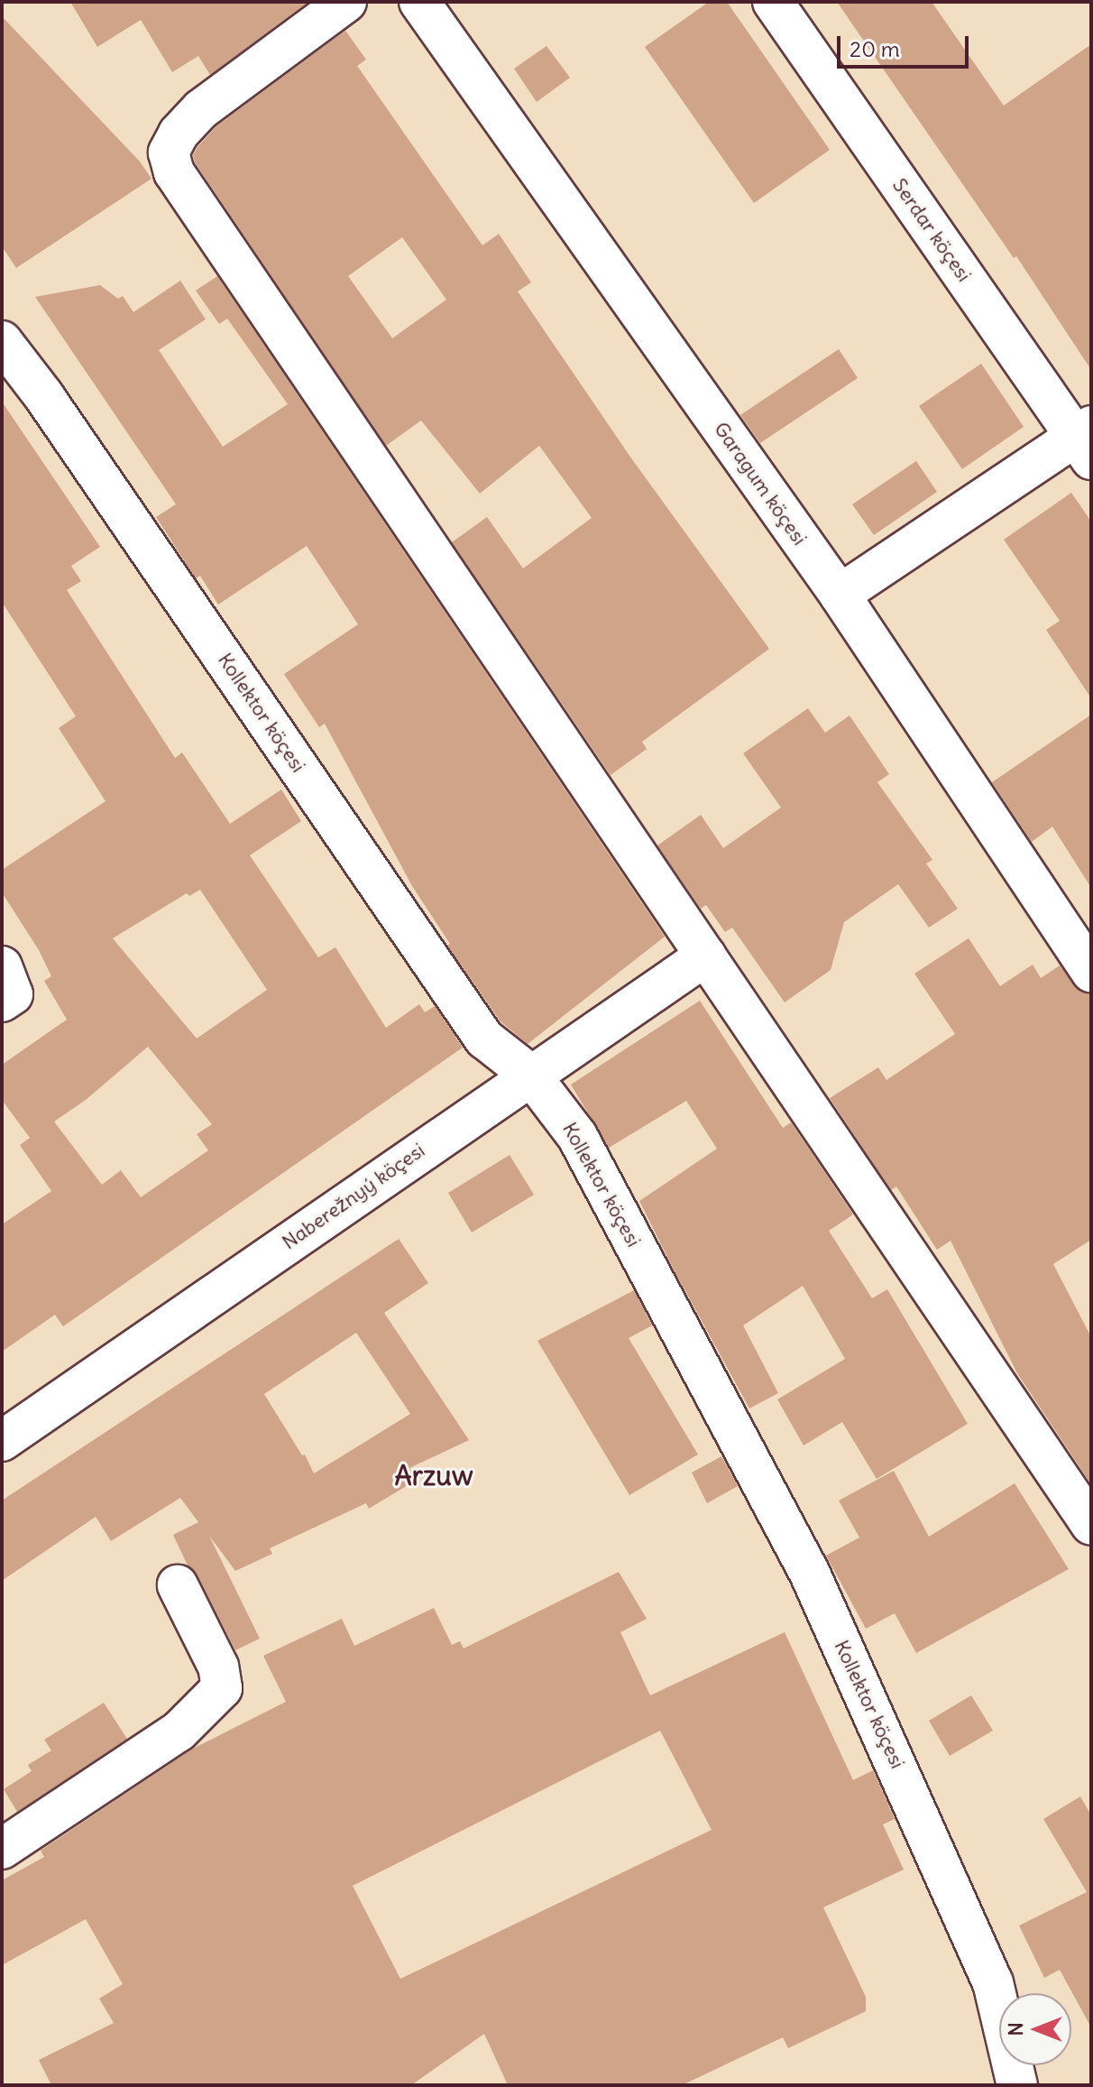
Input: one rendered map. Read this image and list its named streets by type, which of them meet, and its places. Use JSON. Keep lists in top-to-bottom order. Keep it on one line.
{"streets":{"street":["Serdar köçesi","Garagum köçesi","Kollektor köçesi","Naberežnyý köçesi"]},"crossings":[["Kollektor köçesi","Naberežnyý köçesi"]],"districts":["Arzuw"],"scale_bar":"20 m","north":"left"}
